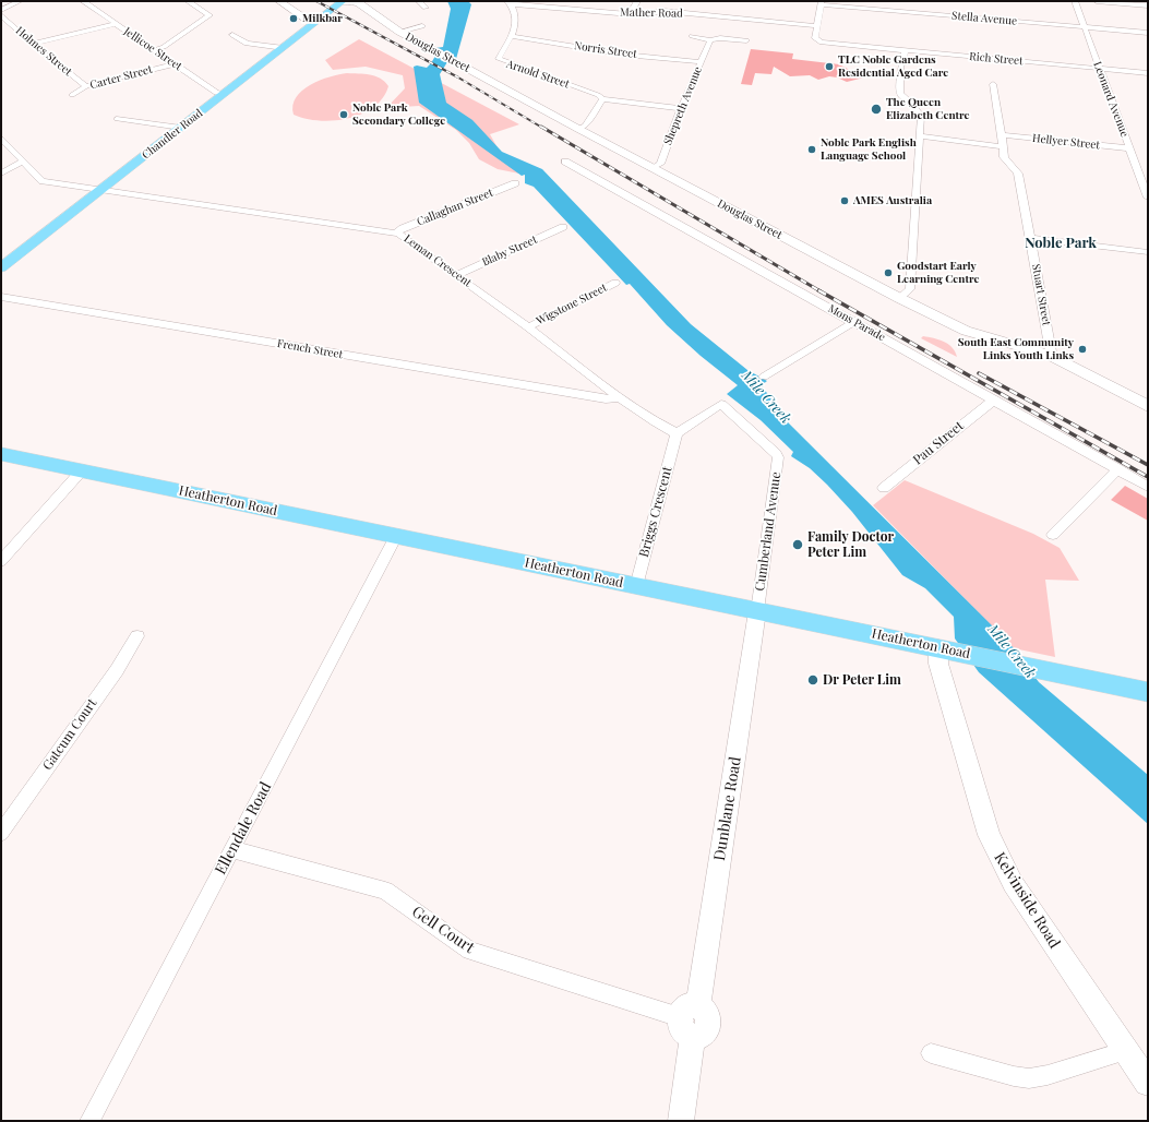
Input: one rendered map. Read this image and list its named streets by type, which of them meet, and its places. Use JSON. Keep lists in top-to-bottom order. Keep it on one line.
{"streets":{"main road":["Douglas Street","Chandler Road","Heatherton Road","Dunblane Road","Kelvinside Road"],"street":["Mather Road","Stella Avenue","Jellicoe Street","Norris Street","Holmes Street","Rich Street","Arnold Street","Carter Street","Leonard Avenue","Shepreth Avenue","Hellyer Street","Callaghan Street","Blaby Street","Leman Crescent","Stuart Street","Wigstone Street","Mons Parade","French Street","Pau Street","Briggs Crescent","Cumberland Avenue","Gatcum Court","Ellendale Road","Gell Court"]},"crossings":[["Mather Road","Rich Street"],["Mather Road","Arnold Street"],["Stella Avenue","Leonard Avenue"],["Jellicoe Street","Carter Street"],["Jellicoe Street","Chandler Road"],["Norris Street","Arnold Street"],["Norris Street","Shepreth Avenue"],["Holmes Street","Carter Street"],["Douglas Street","Shepreth Avenue"],["Douglas Street","Stuart Street"],["Rich Street","Leonard Avenue"],["Leonard Avenue","Hellyer Street"],["Chandler Road","Leman Crescent"],["Hellyer Street","Stuart Street"],["Callaghan Street","Leman Crescent"],["Blaby Street","Leman Crescent"],["Leman Crescent","Wigstone Street"],["Leman Crescent","French Street"],["Leman Crescent","Briggs Crescent"],["Leman Crescent","Cumberland Avenue"],["Mons Parade","Pau Street"],["Heatherton Road","Briggs Crescent"],["Heatherton Road","Cumberland Avenue"],["Heatherton Road","Dunblane Road"],["Heatherton Road","Ellendale Road"],["Heatherton Road","Kelvinside Road"],["Briggs Crescent","Cumberland Avenue"],["Cumberland Avenue","Dunblane Road"],["Dunblane Road","Gell Court"],["Ellendale Road","Gell Court"]],"districts":["Noble Park"],"water":["Mile Creek"],"places":["Milkbar","TLC Noble Gardens Residential Aged Care","The Queen Elizabeth Centre","Noble Park Secondary College","Noble Park English Language School","AMES Australia","Goodstart Early Learning Centre","South East Community Links Youth Links","Family Doctor Peter Lim","Dr Peter Lim"]}
